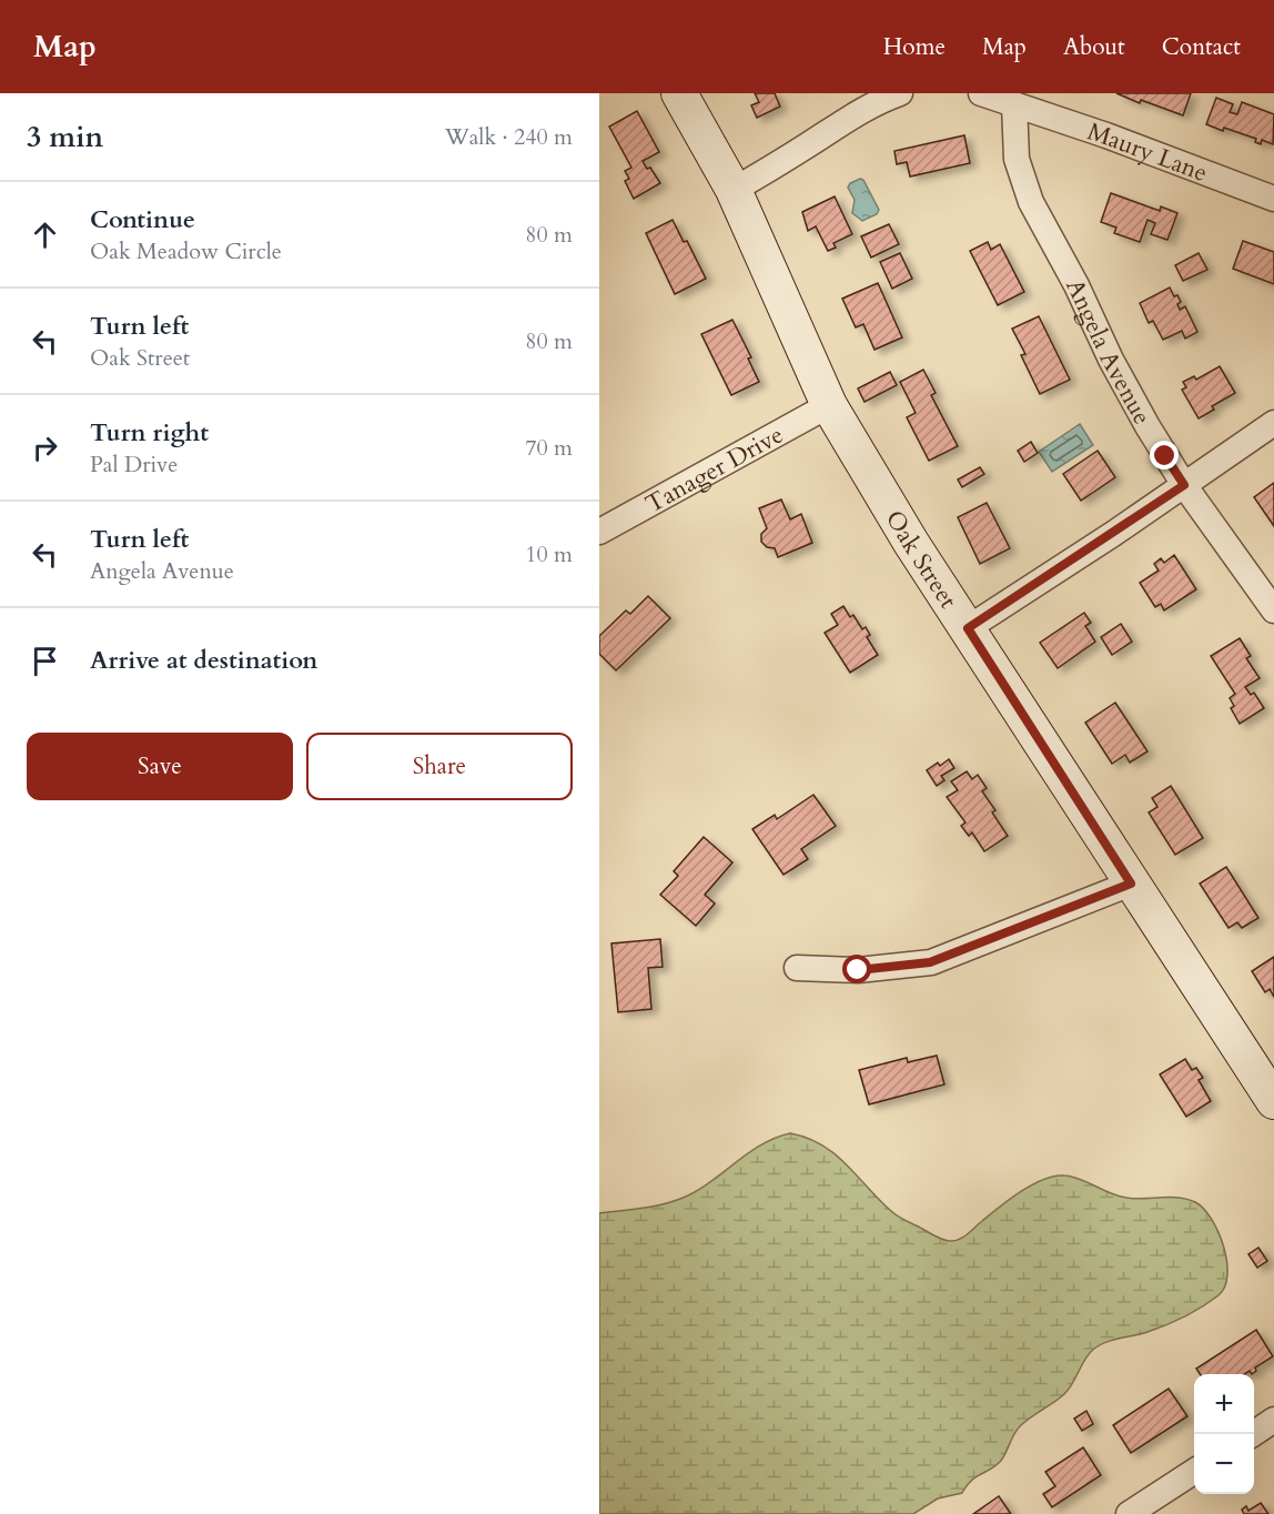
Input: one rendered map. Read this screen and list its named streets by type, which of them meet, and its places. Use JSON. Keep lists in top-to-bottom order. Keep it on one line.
{"streets":{"street":["Maury Lane","Angela Avenue","Tanager Drive","Oak Street"]},"crossings":[["Maury Lane","Angela Avenue"],["Tanager Drive","Oak Street"]],"page":{"header":"Map","nav":["Home","Map","About","Contact"],"heading":["3 min","Walk · 240 m"],"list":[["Continue","Oak Meadow Circle","80 m"],["Turn left","Oak Street","80 m"],["Turn right","Pal Drive","70 m"],["Turn left","Angela Avenue","10 m"],"Arrive at destination"],"buttons":["Save","Share"],"map_buttons":["+","−"]}}
